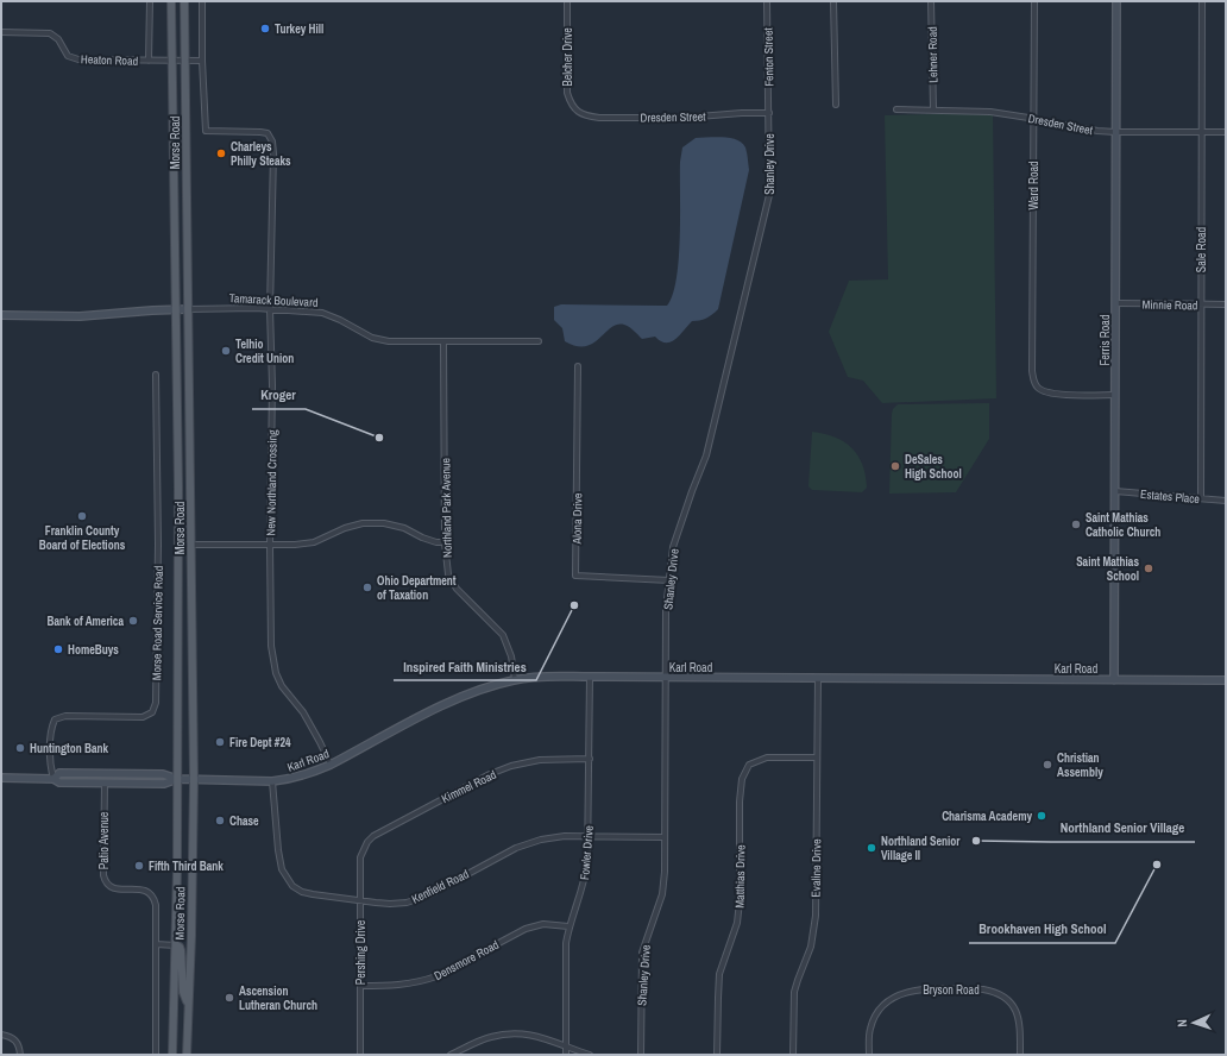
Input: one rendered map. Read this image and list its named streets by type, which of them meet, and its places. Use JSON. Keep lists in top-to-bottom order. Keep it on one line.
{"streets":{"main road":["Morse Road","Tamarack Boulevard","Ferris Road","Karl Road"],"street":["Lehner Road","Belcher Drive","Fenton Street","Heaton Road","Dresden Street","Shanley Drive","Ward Road","Sale Road","Minnie Road","New Northland Crossing","Estates Place","Northland Park Avenue","Alona Drive","Morse Road Service Road","Kimmel Road","Patio Avenue","Fowler Drive","Evaline Drive","Matthias Drive","Kenfield Road","Pershing Drive","Densmore Road","Bryson Road"]},"crossings":[["Lehner Road","Dresden Street"],["Belcher Drive","Dresden Street"],["Fenton Street","Dresden Street"],["Fenton Street","Shanley Drive"],["Heaton Road","Morse Road"],["Dresden Street","Shanley Drive"],["Dresden Street","Ward Road"],["Dresden Street","Sale Road"],["Dresden Street","Ferris Road"],["Morse Road","Tamarack Boulevard"],["Morse Road","Karl Road"],["Shanley Drive","Alona Drive"],["Shanley Drive","Karl Road"],["Shanley Drive","Kenfield Road"],["Ward Road","Ferris Road"],["Sale Road","Minnie Road"],["Sale Road","Estates Place"],["Tamarack Boulevard","New Northland Crossing"],["Tamarack Boulevard","Northland Park Avenue"],["Minnie Road","Ferris Road"],["Ferris Road","Estates Place"],["Ferris Road","Karl Road"],["New Northland Crossing","Karl Road"],["Northland Park Avenue","Karl Road"],["Morse Road Service Road","Karl Road"],["Karl Road","Patio Avenue"],["Karl Road","Fowler Drive"],["Karl Road","Evaline Drive"],["Karl Road","Kenfield Road"],["Kimmel Road","Fowler Drive"],["Kimmel Road","Pershing Drive"],["Fowler Drive","Kenfield Road"],["Fowler Drive","Densmore Road"],["Evaline Drive","Matthias Drive"],["Kenfield Road","Pershing Drive"],["Pershing Drive","Densmore Road"]],"places":["Turkey Hill","Charleys Philly Steaks","Telhio Credit Union","Kroger","DeSales High School","Franklin County Board of Elections","Saint Mathias Catholic Church","Saint Mathias School","Ohio Department of Taxation","Inspired Faith Ministries","Bank of America","HomeBuys","Fire Dept #24","Huntington Bank","Christian Assembly","Charisma Academy","Chase","Northland Senior Village","Northland Senior Village II","Brookhaven High School","Fifth Third Bank","Ascension Lutheran Church"],"north":"left"}
